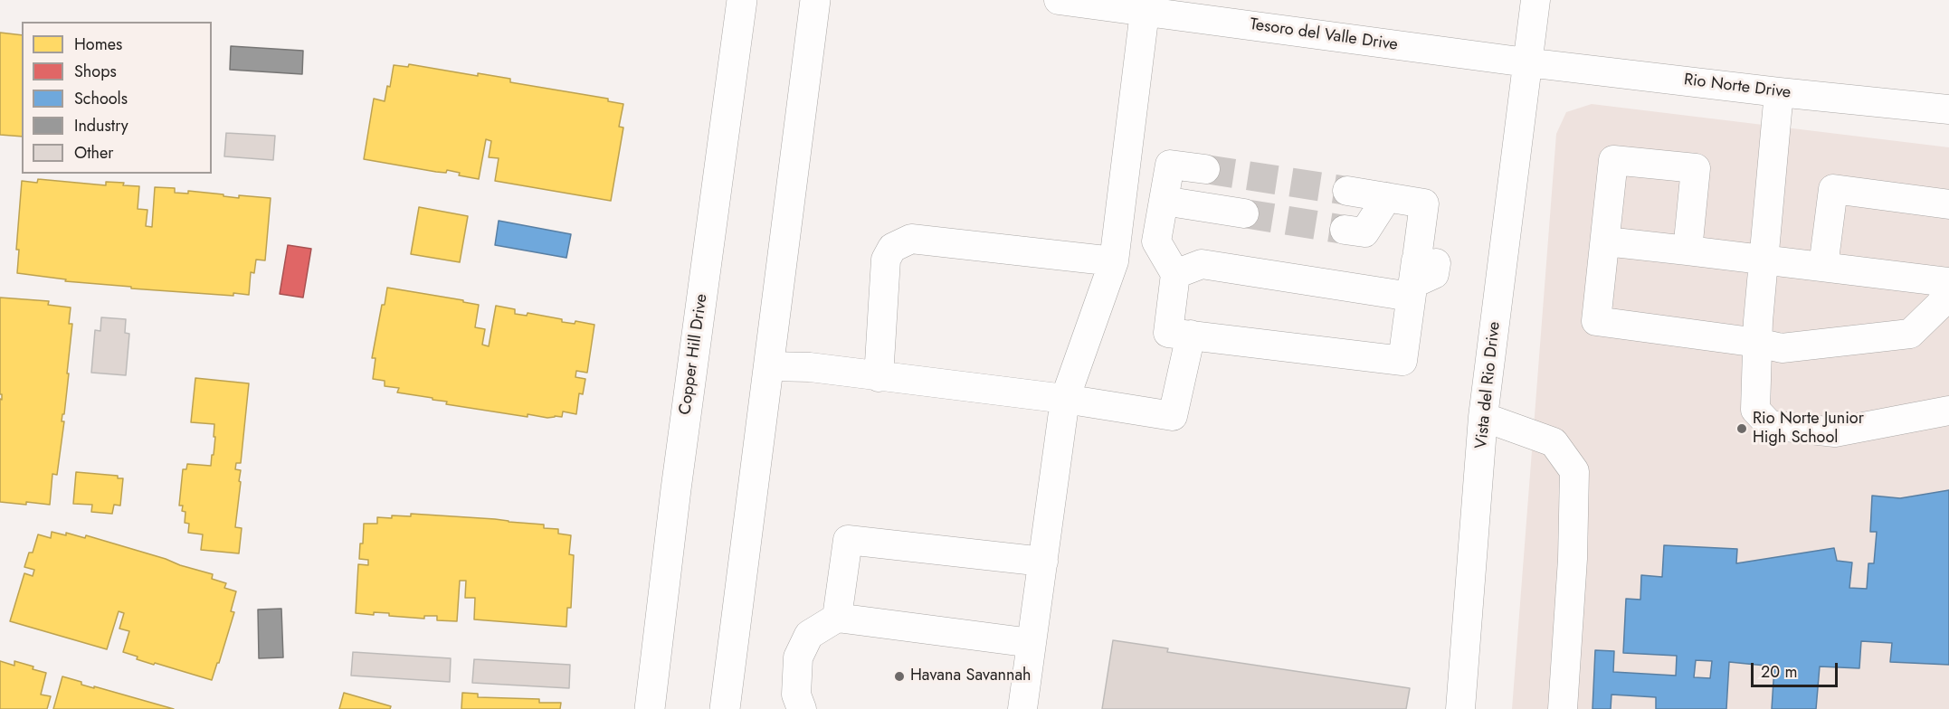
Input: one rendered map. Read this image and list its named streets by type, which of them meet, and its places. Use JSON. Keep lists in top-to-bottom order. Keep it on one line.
{"streets":{"main road":["Copper Hill Drive"],"street":["Tesoro del Valle Drive","Rio Norte Drive","Vista del Rio Drive"]},"crossings":[["Tesoro del Valle Drive","Rio Norte Drive"],["Tesoro del Valle Drive","Vista del Rio Drive"],["Rio Norte Drive","Vista del Rio Drive"]],"places":["Rio Norte Junior High School","Havana Savannah"],"legend":["Homes","Shops","Schools","Industry","Other"],"scale_bar":"20 m"}
